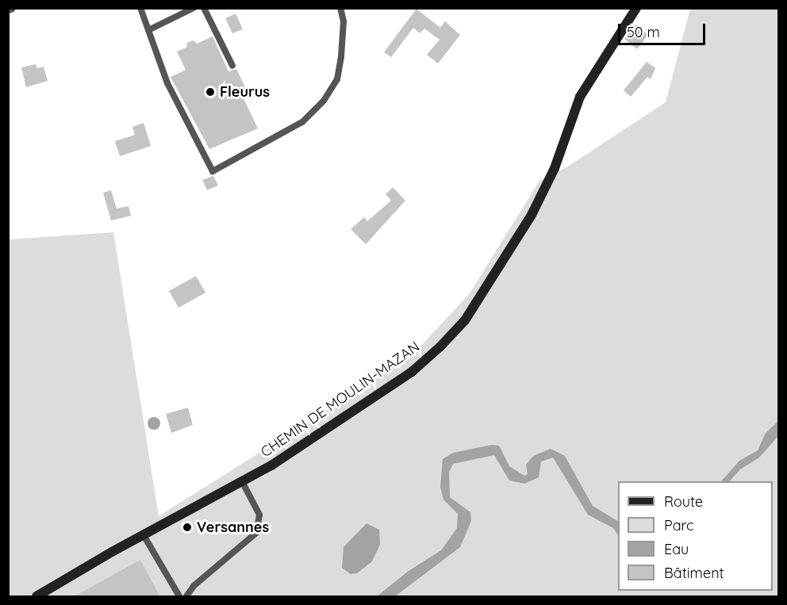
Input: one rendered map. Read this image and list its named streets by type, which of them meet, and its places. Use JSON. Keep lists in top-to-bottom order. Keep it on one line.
{"streets":{"street":["CHEMIN DE MOULIN-MAZAN"]},"places":["Fleurus","Versannes"],"legend":["Route","Parc","Eau","Bâtiment"],"scale_bar":"50 m"}
